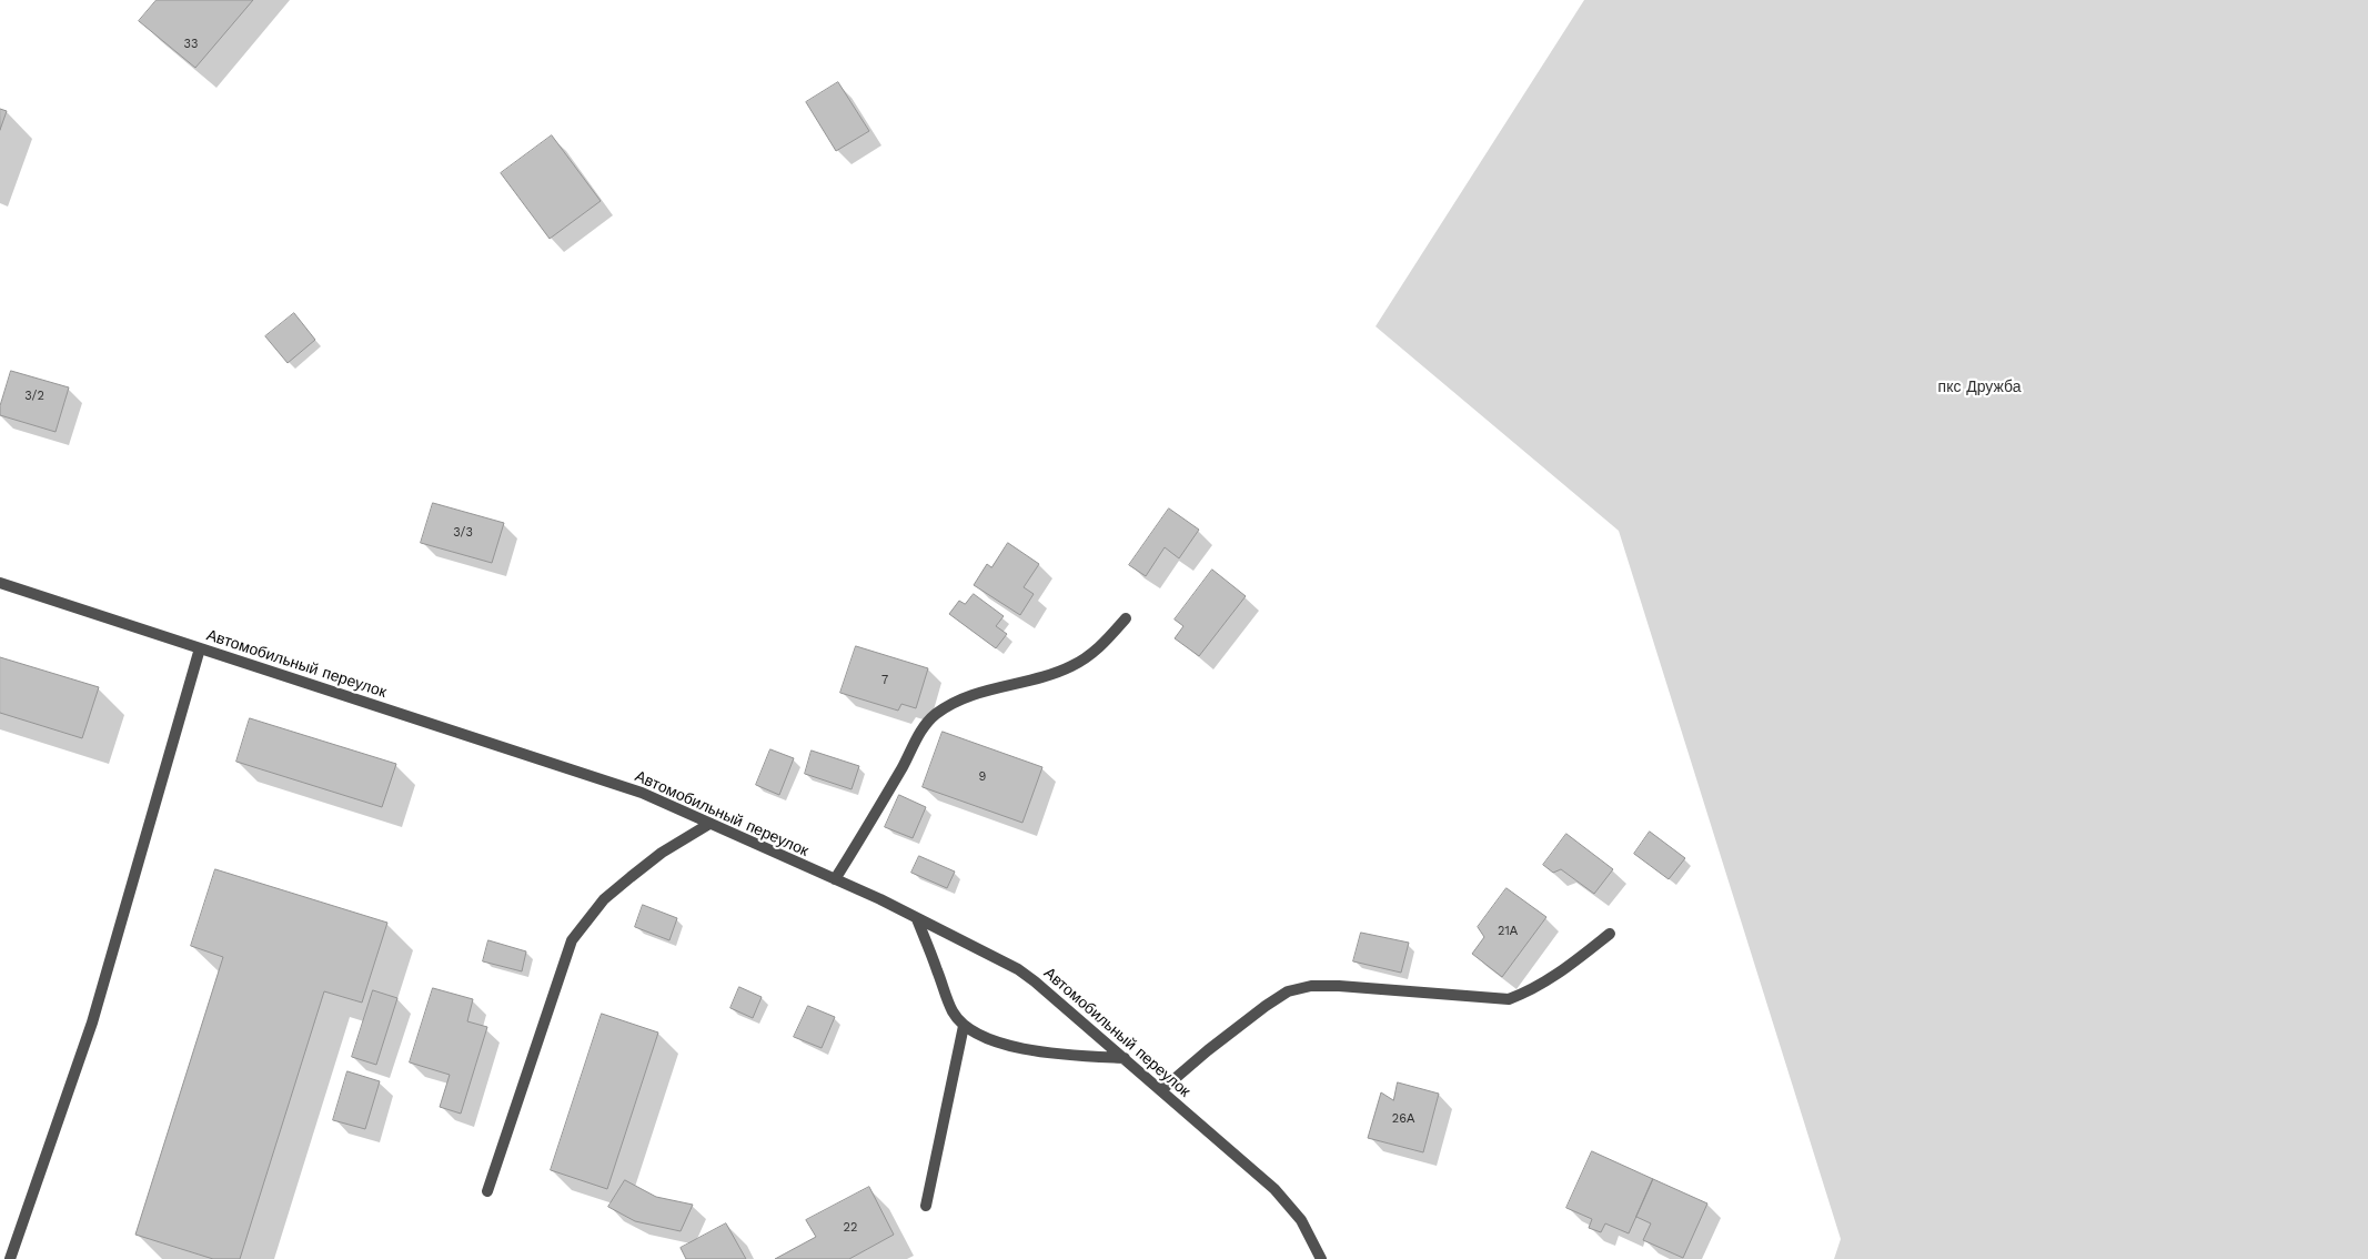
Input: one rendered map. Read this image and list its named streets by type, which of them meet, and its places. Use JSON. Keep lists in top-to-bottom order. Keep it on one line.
{"streets":{"lane":["Автомобильный переулок"]},"parks":["пкс Дружба"],"house_numbers":["33","3/2","3/3","7","9","21А","26А","22"]}
